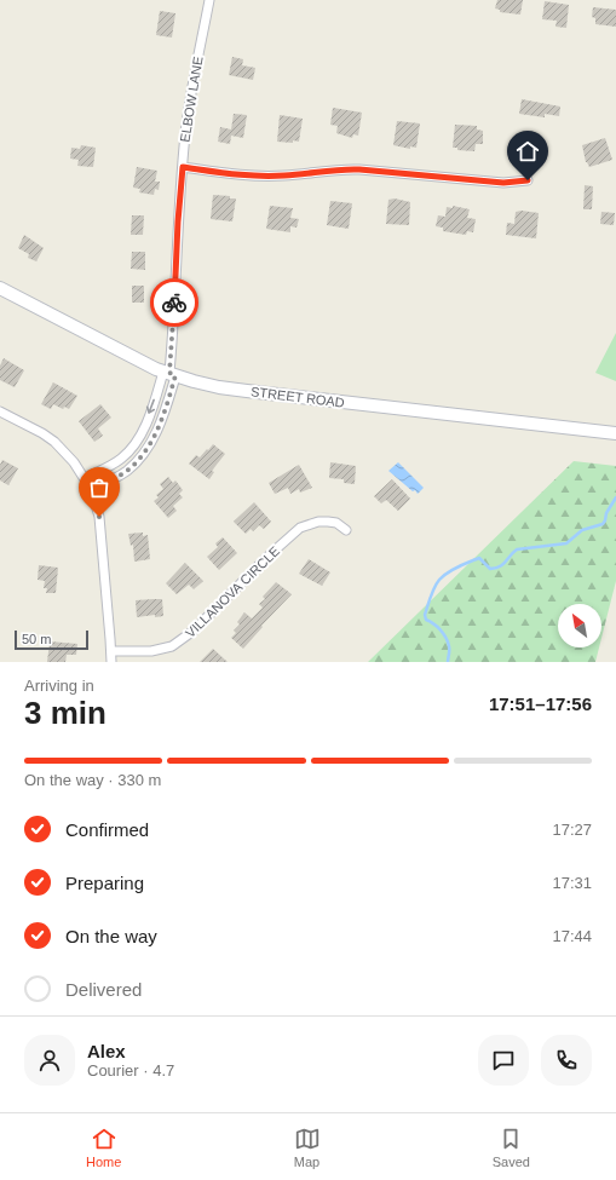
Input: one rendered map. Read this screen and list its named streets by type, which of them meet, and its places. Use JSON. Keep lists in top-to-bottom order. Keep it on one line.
{"streets":{"main road":["STREET ROAD"],"street":["ELBOW LANE","VILLANOVA CIRCLE"]},"crossings":[["ELBOW LANE","STREET ROAD"]],"scale_bar":"50 m","north":"top left","page":{"scale":"50 m","heading":["3 min","Arriving in","17:51–17:56"],"panel":["Alex","Courier · 4.7"],"bar":"On the way · 330 m","list":[["Confirmed","17:27"],["Preparing","17:31"],["On the way","17:44"],"Delivered"],"tabs":["Home","Map","Saved"]}}
